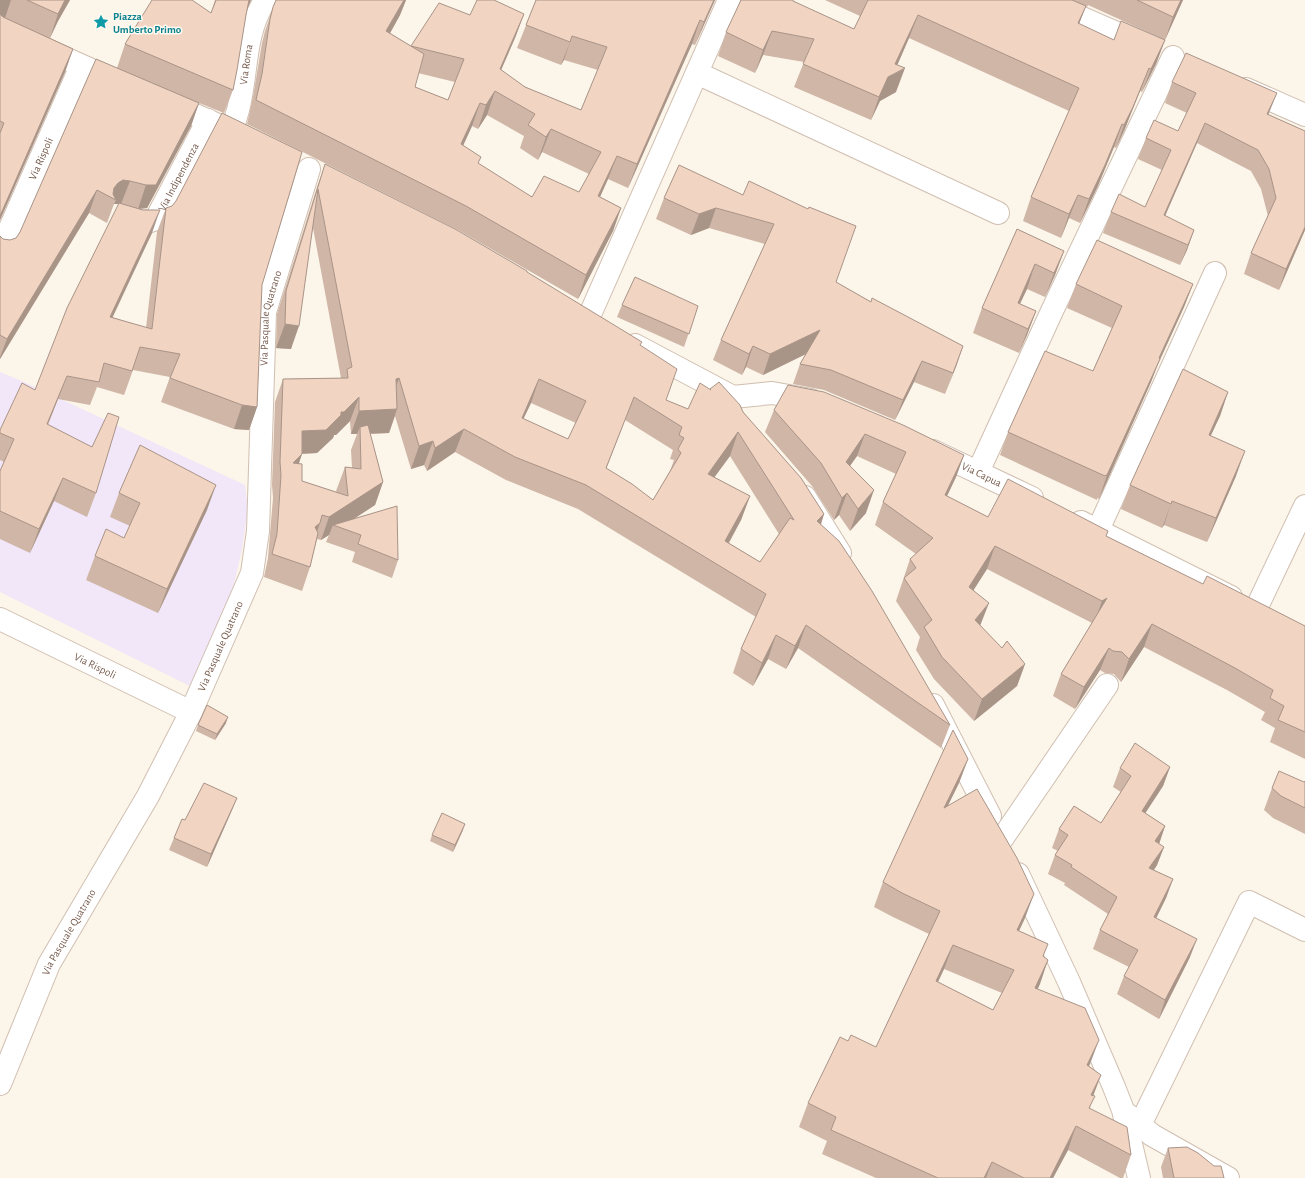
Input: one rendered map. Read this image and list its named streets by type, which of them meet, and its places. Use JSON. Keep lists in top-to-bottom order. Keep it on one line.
{"streets":{"street":["Via Roma","Via Rispoli","Via Indipendenza","Via Pasquale Quatrano","Via Capua"]},"crossings":[["Via Rispoli","Via Pasquale Quatrano"]],"places":{"place":["Piazza Umberto Primo"]}}
